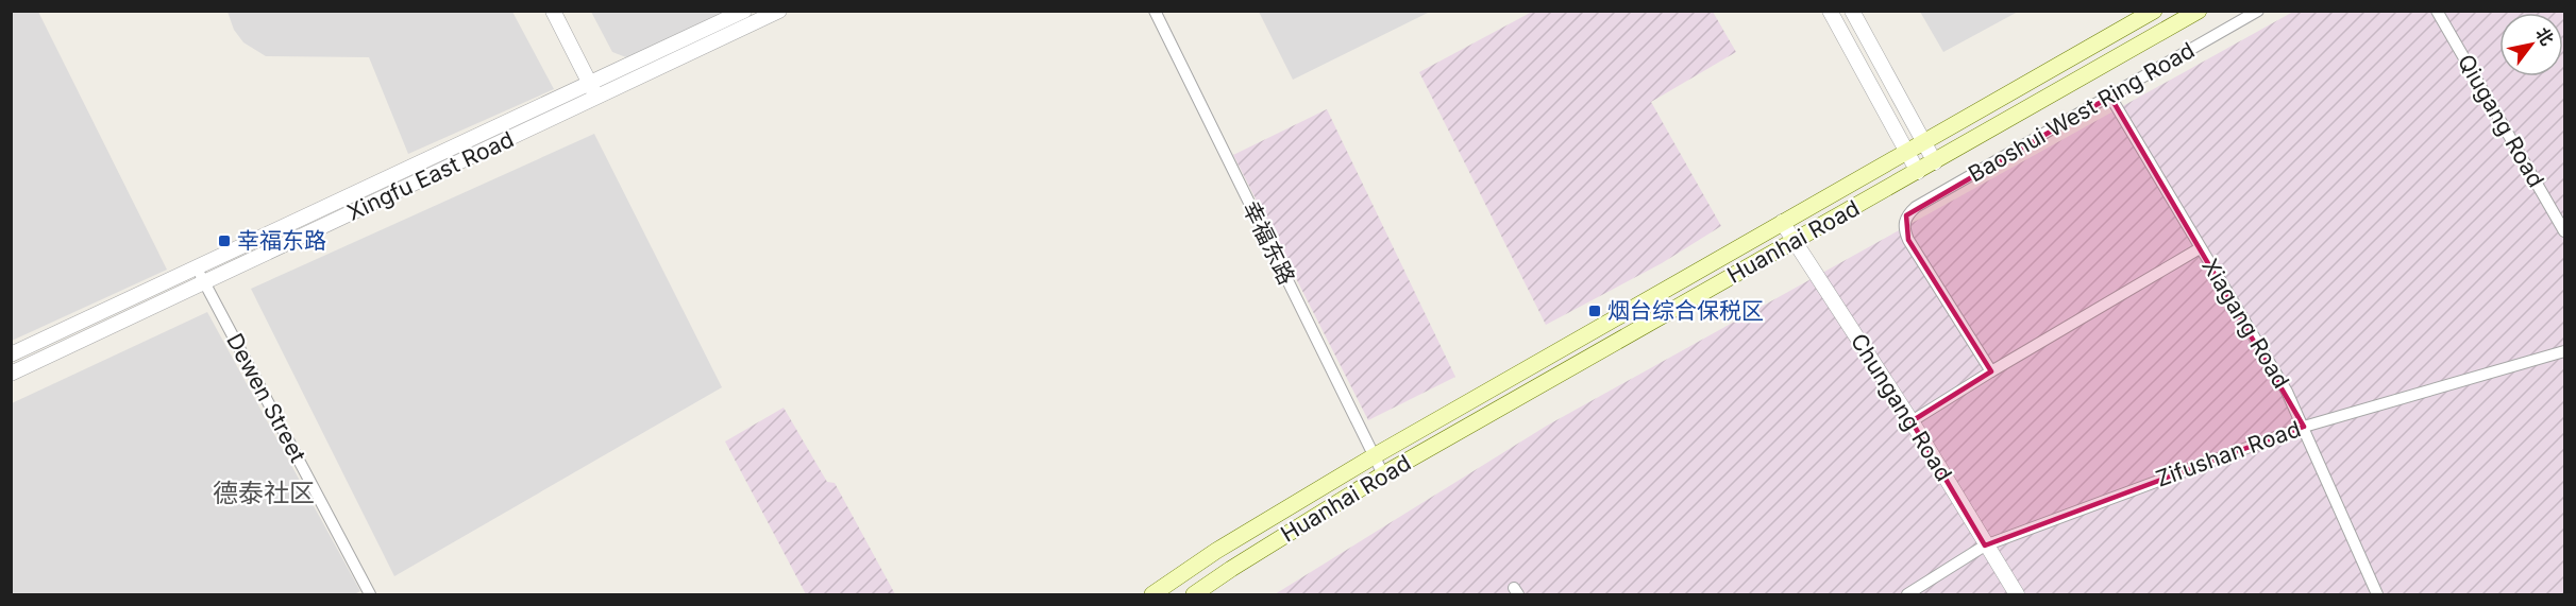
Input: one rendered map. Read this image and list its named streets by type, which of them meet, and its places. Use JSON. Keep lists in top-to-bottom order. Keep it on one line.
{"streets":{"main road":["Huanhai Road"],"street":["Baoshui West Ring Road","Qiugang Road","Xingfu East Road","幸福东路","Xiagang Road","Dewen Street","Chungang Road","Zifushan Road"]},"crossings":[["Baoshui West Ring Road","Xiagang Road"],["Xingfu East Road","Dewen Street"],["Huanhai Road","幸福东路"],["Huanhai Road","Chungang Road"],["Xiagang Road","Zifushan Road"],["Chungang Road","Zifushan Road"]],"districts":["德泰社区"],"places":{"transit":["幸福东路","烟台综合保税区"]},"north":"top right"}
